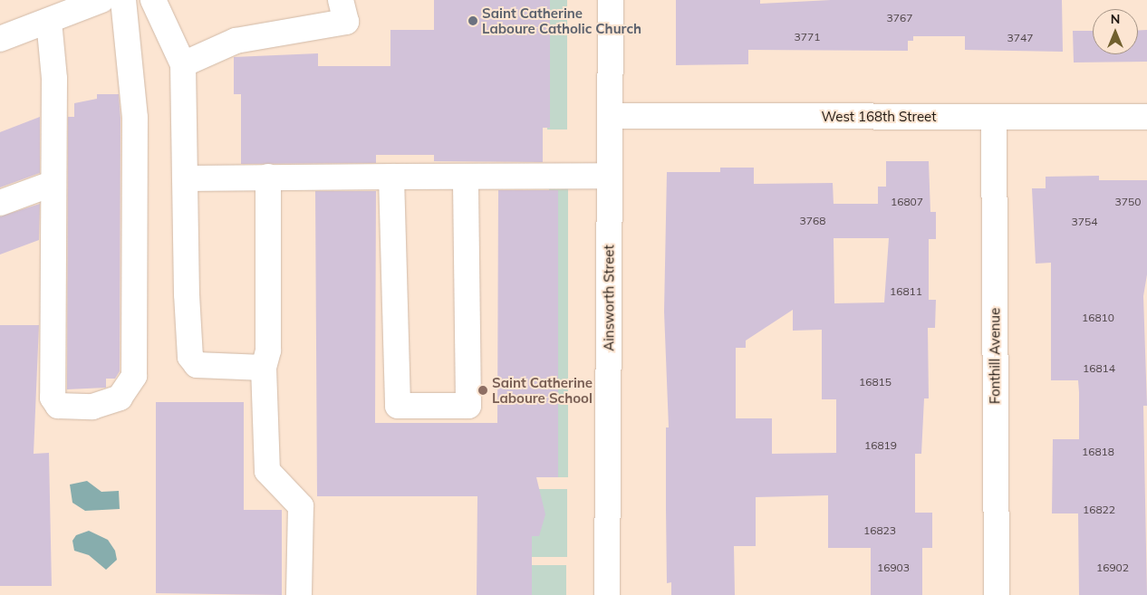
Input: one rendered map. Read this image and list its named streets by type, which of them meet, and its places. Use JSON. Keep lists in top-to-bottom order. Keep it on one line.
{"streets":{"street":["West 168th Street","Ainsworth Street","Fonthill Avenue"]},"crossings":[["West 168th Street","Ainsworth Street"],["West 168th Street","Fonthill Avenue"]],"places":["Saint Catherine Laboure Catholic Church","Saint Catherine Laboure School"],"house_numbers":["3767","3771","3747","16807","3750","3768","3754","16811","16810","16814","16815","16819","16818","16822","16823","16903","16902"],"north":"top"}
